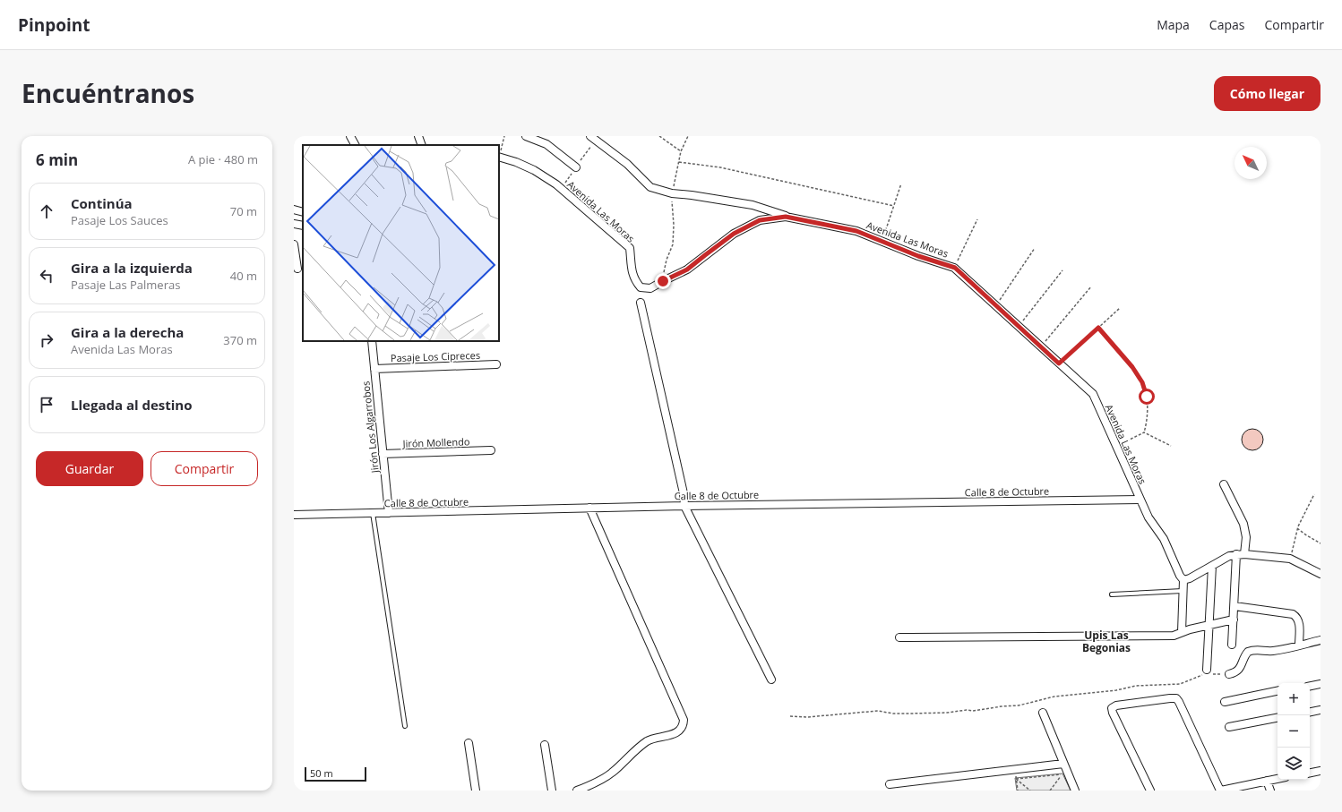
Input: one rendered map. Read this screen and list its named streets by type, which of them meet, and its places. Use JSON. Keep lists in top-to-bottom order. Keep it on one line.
{"streets":{"street":["Avenida Las Moras","Pasaje Los Cipreces","Jirón Los Algarrobos","Jirón Mollendo","Calle 8 de Octubre"]},"crossings":[["Avenida Las Moras","Calle 8 de Octubre"],["Pasaje Los Cipreces","Jirón Los Algarrobos"],["Jirón Los Algarrobos","Jirón Mollendo"],["Jirón Los Algarrobos","Calle 8 de Octubre"]],"districts":["Upis Las Begonias"],"scale_bar":"50 m","north":"top left","page":{"header":"Pinpoint","nav":["Mapa","Capas","Compartir"],"title":"Encuéntranos","buttons":["Cómo llegar",["Guardar","Compartir"]],"heading":["6 min","A pie · 480 m"],"list":[["Continúa","Pasaje Los Sauces","70 m"],["Gira a la izquierda","Pasaje Las Palmeras","40 m"],["Gira a la derecha","Avenida Las Moras","370 m"],"Llegada al destino"],"map_buttons":["+","−"],"scale":"50 m"}}
